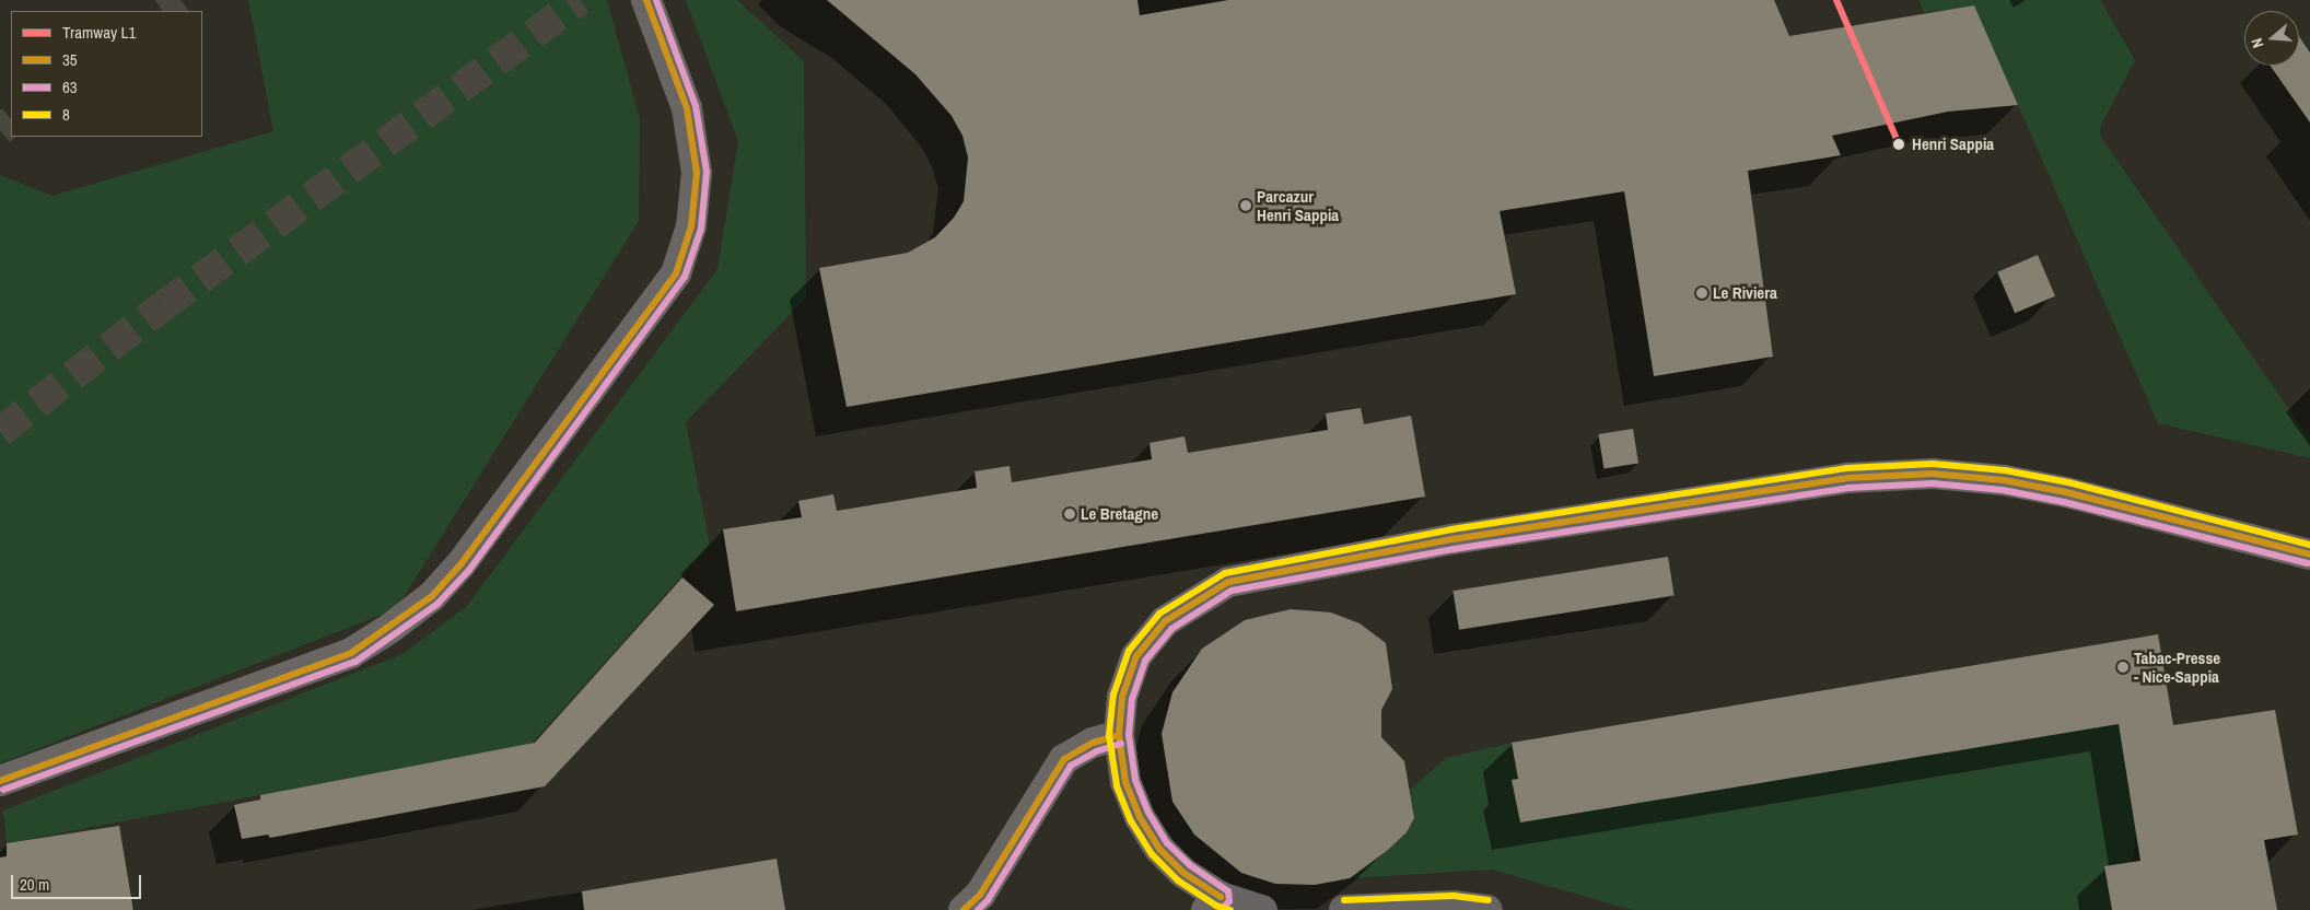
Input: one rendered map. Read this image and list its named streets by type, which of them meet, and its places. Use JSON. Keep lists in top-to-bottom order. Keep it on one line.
{"places":["Henri Sappia","Parcazur Henri Sappia","Le Riviera","Le Bretagne","Tabac-Presse - Nice-Sappia"],"lines":["tram line L1","transit line 35","transit line 63","transit line 8"],"legend":["Tramway L1","35","63","8"],"scale_bar":"20 m","north":"left"}
